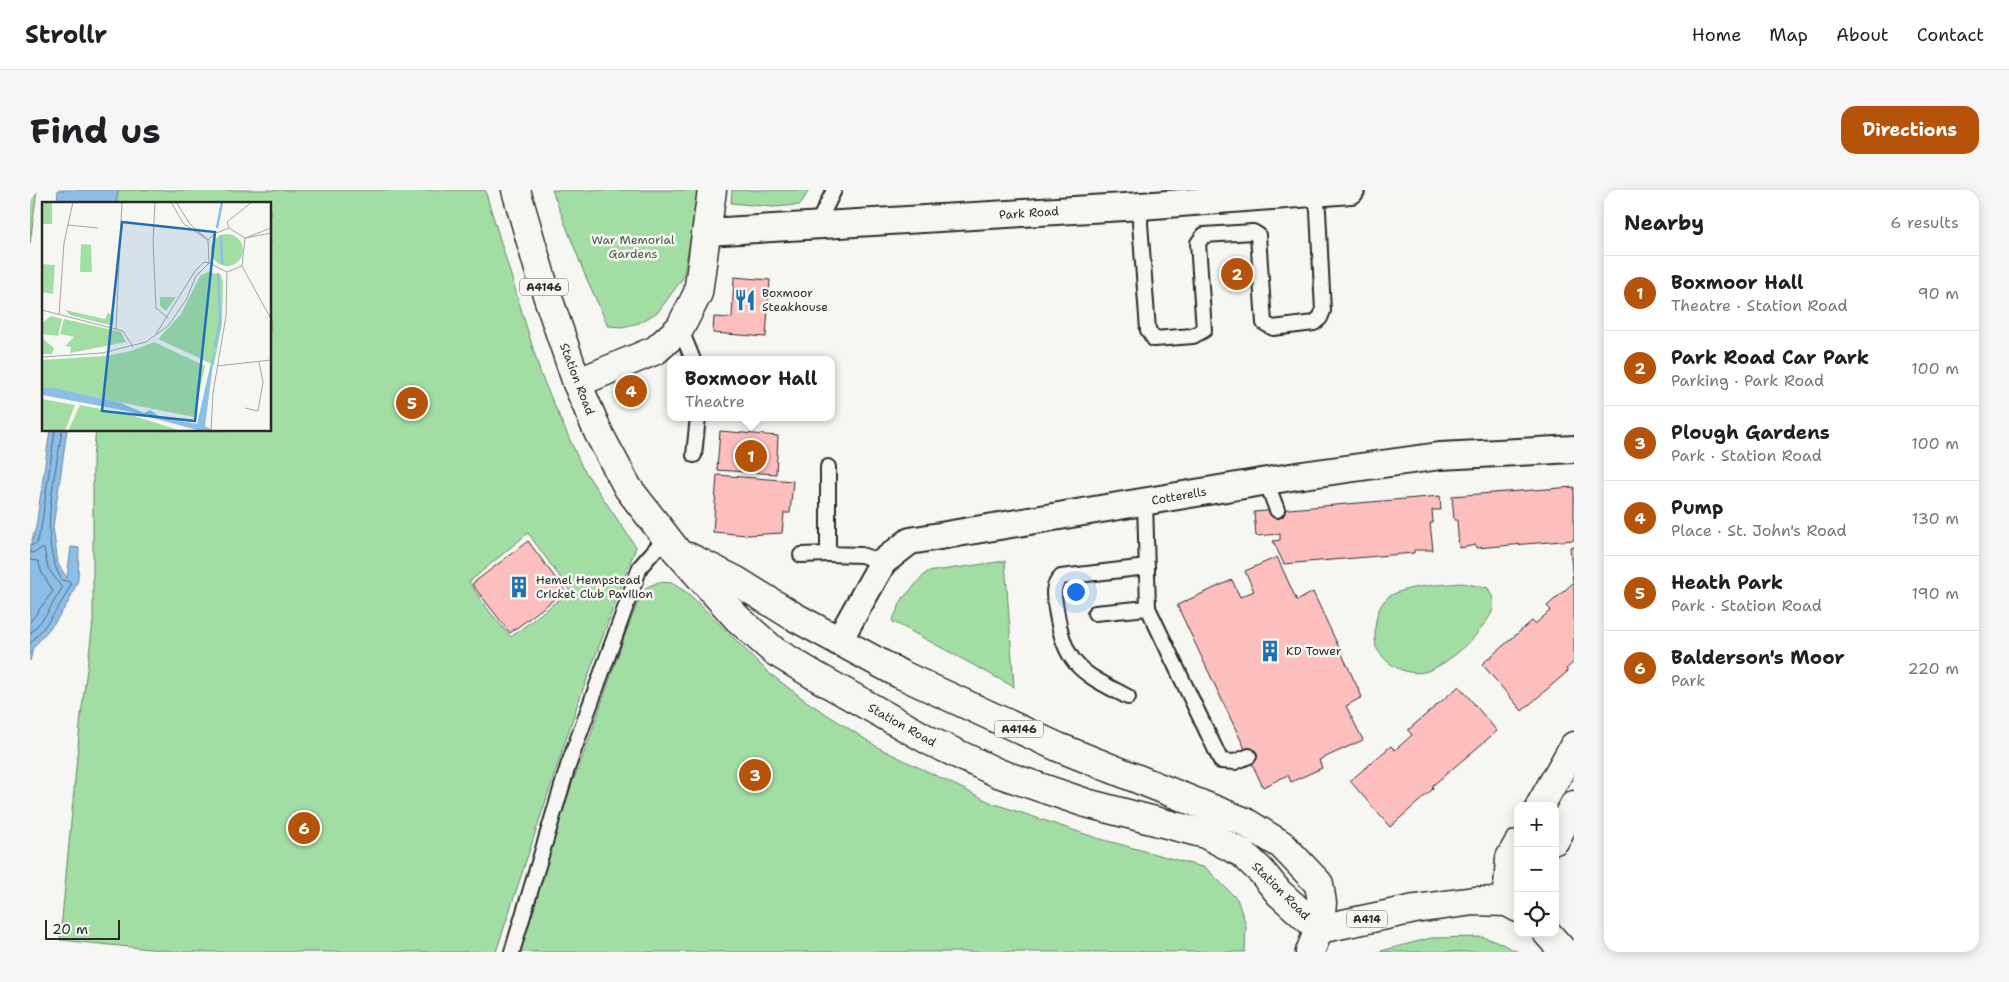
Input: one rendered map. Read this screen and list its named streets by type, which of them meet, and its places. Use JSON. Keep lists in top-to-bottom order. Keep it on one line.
{"streets":{"main road":["A4146","Station Road","A414"],"street":["Park Road","Cotterells"]},"crossings":[["Station Road","Cotterells"],["Station Road","A414"]],"parks":["War Memorial Gardens"],"places":{"restaurant":["Boxmoor Steakhouse"],"building":["Hemel Hempstead Cricket Club Pavilion","KD Tower"]},"scale_bar":"20 m","page":{"header":"Strollr","nav":["Home","Map","About","Contact"],"buttons":"Directions","title":"Find us","heading":["Nearby","6 results"],"list":[{"mark":"1","name":"Boxmoor Hall","note":"Theatre · Station Road","value":"90 m"},{"mark":"2","name":"Park Road Car Park","note":"Parking · Park Road","value":"100 m"},{"mark":"3","name":"Plough Gardens","note":"Park · Station Road","value":"100 m"},{"mark":"4","name":"Pump","note":"Place · St. John's Road","value":"130 m"},{"mark":"5","name":"Heath Park","note":"Park · Station Road","value":"190 m"},{"mark":"6","name":"Balderson's Moor","note":"Park","value":"220 m"}],"pins":["2","4","5","1","3","6"],"popup":["Boxmoor Hall","Theatre"],"map_buttons":["+","−"],"scale":"20 m"}}
